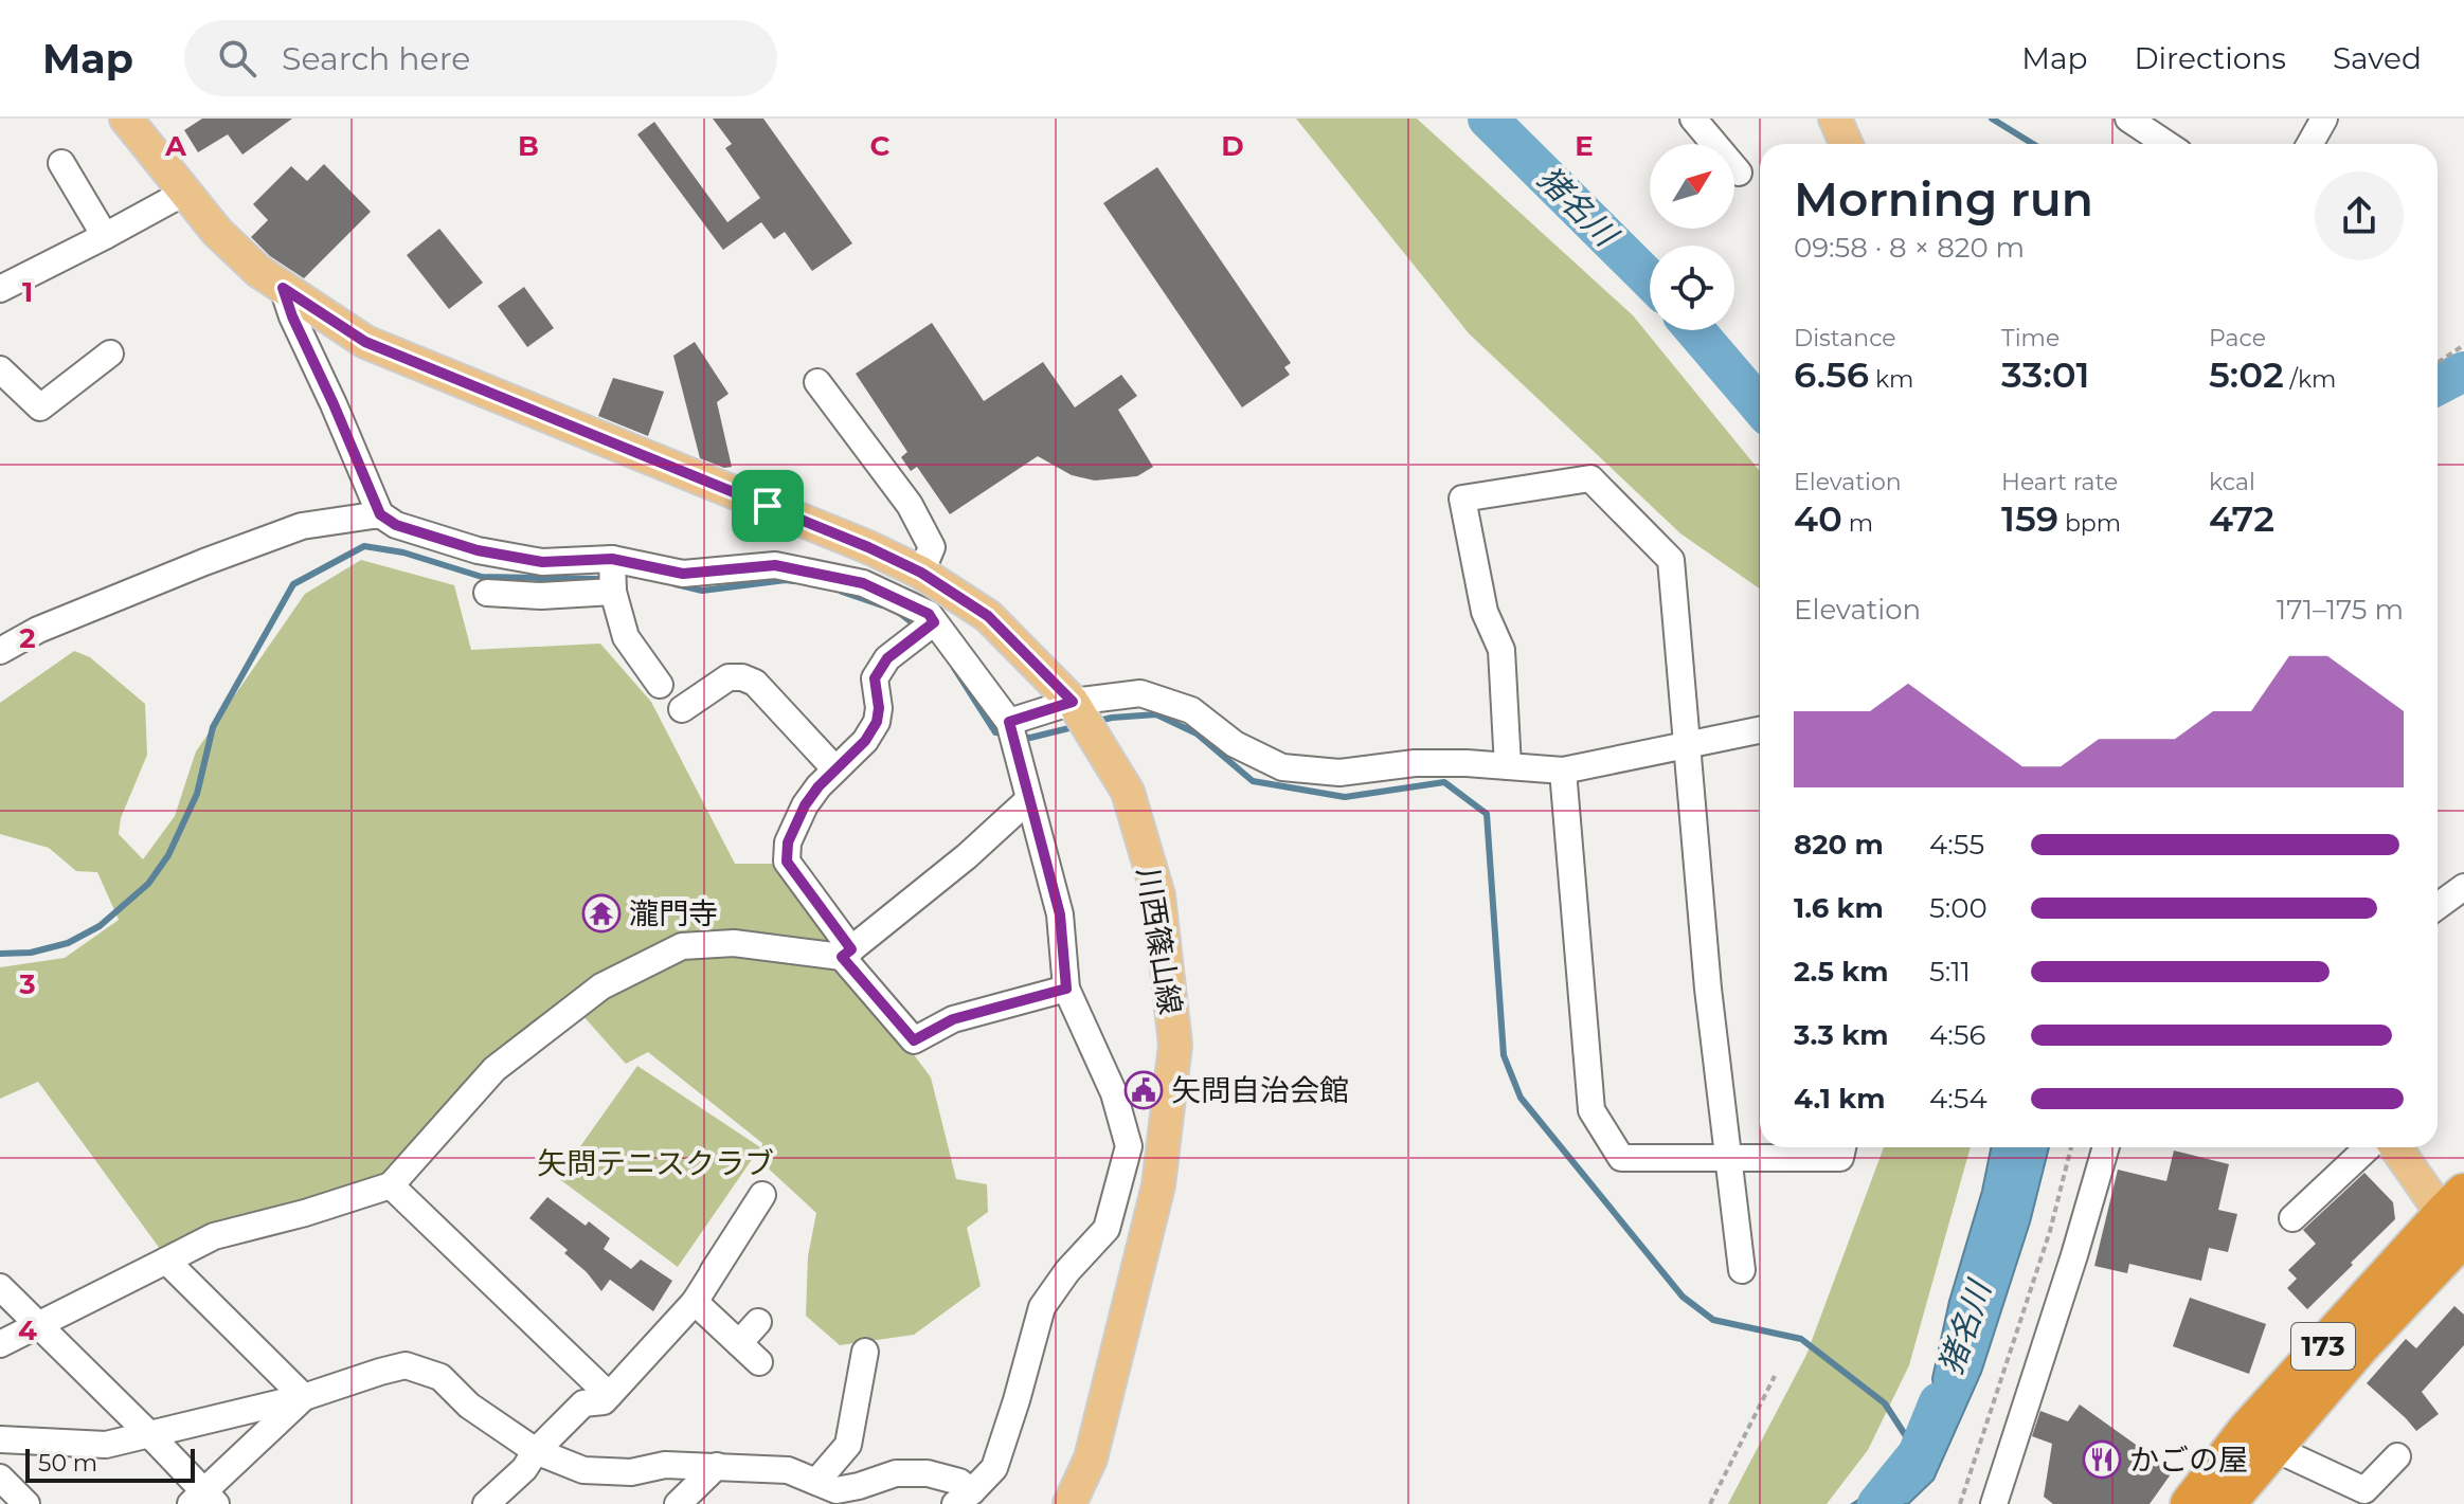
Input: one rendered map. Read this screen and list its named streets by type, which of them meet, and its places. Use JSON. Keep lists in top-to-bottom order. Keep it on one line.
{"streets":{"highway":["173"],"main road":["川西篠山線"]},"water":["猪名川"],"parks":["矢問テニスクラブ"],"places":{"temple":["瀧門寺"],"public building":["矢問自治会館"],"restaurant":["かごの屋"]},"scale_bar":"50 m","north":"top right","page":{"header":"Map","search":"Search here","nav":["Map","Directions","Saved"],"heading":["Morning run","09:58 · 8 × 820 m"],"stats":[["Distance","6.56 km"],["Time","33:01"],["Pace","5:02 /km"],["Elevation","40 m"],["Heart rate","159 bpm"],["kcal","472"]],"chart":["Elevation","171–175 m"],"list":[{"name":"820 m","note":"4:55"},{"name":"1.6 km","note":"5:00"},{"name":"2.5 km","note":"5:11"},{"name":"3.3 km","note":"4:56"},{"name":"4.1 km","note":"4:54"}],"scale":"50 m"},"grid":{"columns":["A","B","C","D","E"],"rows":["1","2","3","4"]}}
